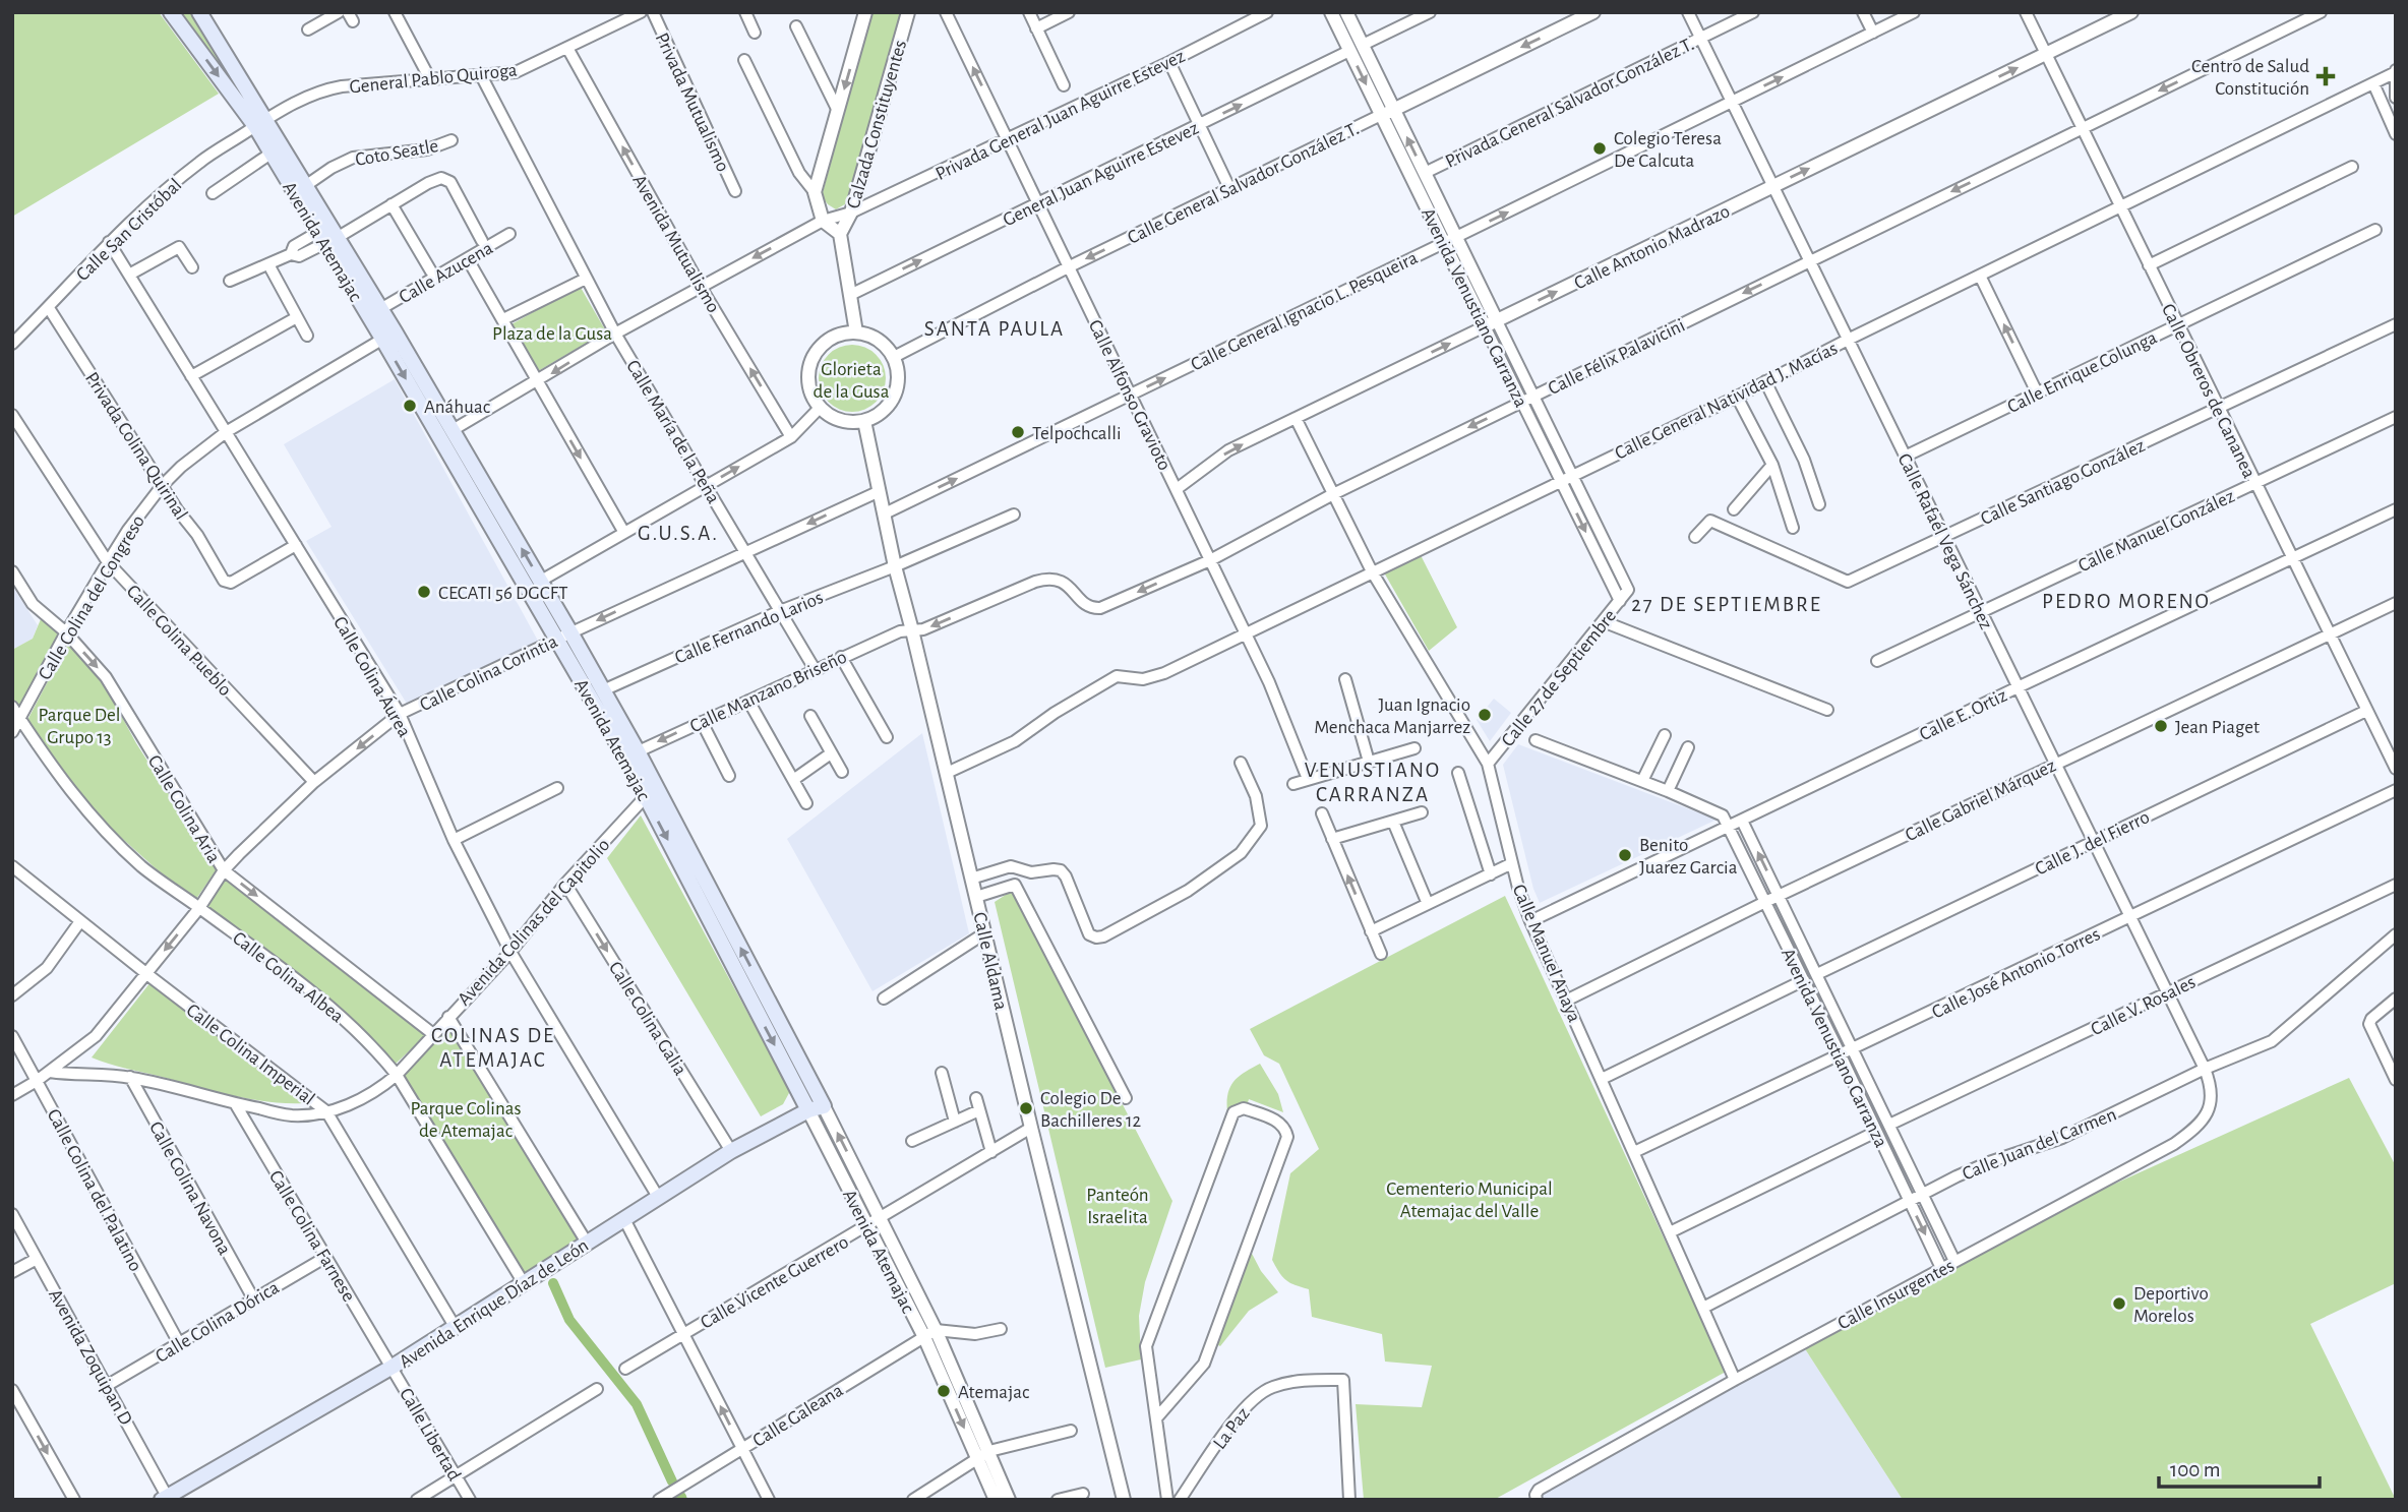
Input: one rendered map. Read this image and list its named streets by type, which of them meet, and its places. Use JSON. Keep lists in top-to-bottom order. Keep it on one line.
{"streets":{"main road":["Avenida Atemajac","Avenida Enrique Díaz de León"],"street":["General Pablo Quiroga","Privada Mutualismo","Privada General Salvador González T.","Privada General Juan Aguirre Estevez","Calzada Constituyentes","Coto Seatle","General Juan Aguirre Estevez","Calle General Salvador González T.","Calle San Cristóbal","Avenida Mutualismo","Calle Antonio Madrazo","Calle Azucena","Avenida Venustiano Carranza","Calle General Ignacio L. Pesqueira","Calle Félix Palavicini","Calle Enrique Colunga","Calle Obreros de Cananea","Calle Alfonso Gravioto","Calle General Natividad J. Macías","Calle María de la Peña","Privada Colina Quirinal","Calle Santiago González","Calle Manuel González","Calle Rafaél Vega Sánchez","Calle Colina del Congreso","Calle Fernando Larios","Calle Colina Pueblo","Calle Colina Corintia","Calle Colina Áurea","Calle 27 de Septiembre","Calle Manzano Briseño","Calle E. Ortiz","Calle Gabriel Márquez","Calle Colina Aria","Calle J. del Fierro","Avenida Colinas del Capitolio","Calle Manuel Anaya","Calle Aldama","Calle José Antonio Torres","Calle Colina Albea","Calle V. Rosales","Calle Colina Galia","Calle Colina Imperial","Calle Juan del Carmen","Calle Colina Navona","Calle Colina del Palatino","Calle Colina Farnese","Calle Vicente Guerrero","Calle Insurgentes","Calle Colina Dórica","Avenida Zoquipan D","Calle Galeana","La Paz","Calle Libertad"]},"crossings":[["General Pablo Quiroga","Calle San Cristóbal"],["General Pablo Quiroga","Avenida Atemajac"],["General Pablo Quiroga","Avenida Mutualismo"],["General Pablo Quiroga","Calle María de la Peña"],["Privada General Salvador González T.","Avenida Venustiano Carranza"],["Privada General Salvador González T.","Calle Rafaél Vega Sánchez"],["Privada General Juan Aguirre Estevez","Calzada Constituyentes"],["Privada General Juan Aguirre Estevez","Avenida Atemajac"],["Privada General Juan Aguirre Estevez","Avenida Mutualismo"],["Privada General Juan Aguirre Estevez","Calle Alfonso Gravioto"],["Privada General Juan Aguirre Estevez","Calle María de la Peña"],["Calzada Constituyentes","General Juan Aguirre Estevez"],["Calzada Constituyentes","Calle General Salvador González T."],["Calzada Constituyentes","Calle Aldama"],["Coto Seatle","Avenida Atemajac"],["General Juan Aguirre Estevez","Avenida Venustiano Carranza"],["General Juan Aguirre Estevez","Calle Alfonso Gravioto"],["Calle General Salvador González T.","Avenida Venustiano Carranza"],["Calle General Salvador González T.","Calle Alfonso Gravioto"],["Calle General Salvador González T.","Calle Aldama"],["Calle San Cristóbal","Avenida Atemajac"],["Calle San Cristóbal","Privada Colina Quirinal"],["Calle San Cristóbal","Calle Colina Áurea"],["Avenida Atemajac","Calle Azucena"],["Avenida Atemajac","Calle Colina del Congreso"],["Avenida Atemajac","Calle Fernando Larios"],["Avenida Atemajac","Calle Colina Corintia"],["Avenida Atemajac","Calle Manzano Briseño"],["Avenida Atemajac","Avenida Colinas del Capitolio"],["Avenida Atemajac","Calle Vicente Guerrero"],["Avenida Atemajac","Avenida Enrique Díaz de León"],["Avenida Atemajac","Calle Galeana"],["Calle Antonio Madrazo","Avenida Venustiano Carranza"],["Calle Antonio Madrazo","Calle Obreros de Cananea"],["Calle Antonio Madrazo","Calle Alfonso Gravioto"],["Calle Antonio Madrazo","Calle Rafaél Vega Sánchez"],["Calle Antonio Madrazo","Calle Manuel Anaya"],["Avenida Venustiano Carranza","Calle General Ignacio L. Pesqueira"],["Avenida Venustiano Carranza","Calle Félix Palavicini"],["Avenida Venustiano Carranza","Calle General Natividad J. Macías"],["Avenida Venustiano Carranza","Calle 27 de Septiembre"],["Avenida Venustiano Carranza","Calle E. Ortiz"],["Avenida Venustiano Carranza","Calle Gabriel Márquez"],["Avenida Venustiano Carranza","Calle J. del Fierro"],["Avenida Venustiano Carranza","Calle José Antonio Torres"],["Avenida Venustiano Carranza","Calle V. Rosales"],["Avenida Venustiano Carranza","Calle Juan del Carmen"],["Avenida Venustiano Carranza","Calle Insurgentes"],["Calle General Ignacio L. Pesqueira","Calle Alfonso Gravioto"],["Calle General Ignacio L. Pesqueira","Calle Rafaél Vega Sánchez"],["Calle General Ignacio L. Pesqueira","Calle Aldama"],["Calle Félix Palavicini","Calle Obreros de Cananea"],["Calle Félix Palavicini","Calle Alfonso Gravioto"],["Calle Félix Palavicini","Calle Rafaél Vega Sánchez"],["Calle Félix Palavicini","Calle Manzano Briseño"],["Calle Félix Palavicini","Calle Manuel Anaya"],["Calle Félix Palavicini","Calle Aldama"],["Calle Enrique Colunga","Calle Obreros de Cananea"],["Calle Enrique Colunga","Calle Rafaél Vega Sánchez"],["Calle Obreros de Cananea","Calle General Natividad J. Macías"],["Calle Obreros de Cananea","Calle Santiago González"],["Calle Obreros de Cananea","Calle Manuel González"],["Calle Obreros de Cananea","Calle E. Ortiz"],["Calle Obreros de Cananea","Calle Gabriel Márquez"],["Calle Obreros de Cananea","Calle J. del Fierro"],["Calle Alfonso Gravioto","Calle General Natividad J. Macías"],["Calle General Natividad J. Macías","Calle Rafaél Vega Sánchez"],["Calle General Natividad J. Macías","Calle Manuel Anaya"],["Calle General Natividad J. Macías","Calle Aldama"],["Calle María de la Peña","Calle Fernando Larios"],["Calle María de la Peña","Calle Colina Corintia"],["Calle María de la Peña","Calle Manzano Briseño"],["Privada Colina Quirinal","Calle Colina del Congreso"],["Privada Colina Quirinal","Calle Colina Áurea"],["Calle Santiago González","Calle Rafaél Vega Sánchez"],["Calle Manuel González","Calle Rafaél Vega Sánchez"],["Calle Rafaél Vega Sánchez","Calle E. Ortiz"],["Calle Rafaél Vega Sánchez","Calle Gabriel Márquez"],["Calle Rafaél Vega Sánchez","Calle J. del Fierro"],["Calle Rafaél Vega Sánchez","Calle José Antonio Torres"],["Calle Rafaél Vega Sánchez","Calle V. Rosales"],["Calle Rafaél Vega Sánchez","Calle Juan del Carmen"],["Calle Rafaél Vega Sánchez","Calle Insurgentes"],["Calle Colina del Congreso","Calle Colina Pueblo"],["Calle Colina del Congreso","Calle Colina Áurea"],["Calle Colina del Congreso","Calle Colina Aria"],["Calle Colina del Congreso","Calle Colina Albea"],["Calle Fernando Larios","Calle Aldama"],["Calle Colina Pueblo","Calle Colina Corintia"],["Calle Colina Corintia","Calle Colina Áurea"],["Calle Colina Corintia","Calle Colina Aria"],["Calle Colina Corintia","Avenida Colinas del Capitolio"],["Calle Colina Corintia","Calle Aldama"],["Calle Colina Corintia","Calle Colina Albea"],["Calle Colina Corintia","Calle Colina Imperial"],["Calle Colina Corintia","Calle Colina del Palatino"],["Calle Colina Áurea","Avenida Colinas del Capitolio"],["Calle Colina Áurea","Avenida Enrique Díaz de León"],["Calle 27 de Septiembre","Calle Manuel Anaya"],["Calle Manzano Briseño","Calle Aldama"],["Calle E. Ortiz","Calle Manuel Anaya"],["Calle Gabriel Márquez","Calle Manuel Anaya"],["Calle Colina Aria","Avenida Colinas del Capitolio"],["Avenida Colinas del Capitolio","Calle Colina Albea"],["Avenida Colinas del Capitolio","Calle Colina Galia"],["Avenida Colinas del Capitolio","Calle Colina Imperial"],["Avenida Colinas del Capitolio","Calle Colina Navona"],["Avenida Colinas del Capitolio","Calle Colina Farnese"],["Calle Manuel Anaya","Calle José Antonio Torres"],["Calle Manuel Anaya","Calle Juan del Carmen"],["Calle Manuel Anaya","Calle Insurgentes"],["Calle Aldama","Calle Vicente Guerrero"],["Calle Colina Albea","Avenida Enrique Díaz de León"],["Calle Colina Galia","Avenida Enrique Díaz de León"],["Calle Colina Imperial","Avenida Enrique Díaz de León"],["Calle Juan del Carmen","Calle Insurgentes"],["Calle Colina Navona","Calle Colina Dórica"],["Calle Colina del Palatino","Calle Colina Dórica"],["Calle Colina Farnese","Avenida Enrique Díaz de León"],["Calle Colina Farnese","Calle Colina Dórica"],["Calle Colina Farnese","Calle Libertad"],["Avenida Enrique Díaz de León","Avenida Zoquipan D"],["Avenida Enrique Díaz de León","Calle Libertad"],["Calle Colina Dórica","Avenida Zoquipan D"]],"one_way":["General Juan Aguirre Estevez","Calle General Salvador González T.","Avenida Mutualismo","Calle Antonio Madrazo","Calle General Ignacio L. Pesqueira","Calle Félix Palavicini","Calle Colina Aria","Calle Colina Galia"],"districts":["SANTA PAULA","G.U.S.A.","PEDRO MORENO","27 DE SEPTIEMBRE","VENUSTIANO CARRANZA","COLINAS DE ATEMAJAC"],"parks":["Plaza de la Gusa","Glorieta de la Gusa","Parque Del Grupo 13","Parque Colinas de Atemajac","Cementerio Municipal Atemajac del Valle","Panteón Israelita"],"places":{"health":["Centro de Salud Constitución"],"other":["Colegio Teresa De Calcuta","Anáhuac","Telpochcalli","CECATI 56 DGCFT","Juan Ignacio Menchaca Manjarrez","Jean Piaget","Benito Juarez Garcia","Colegio De Bachilleres 12","Deportivo Morelos","Atemajac"]},"scale_bar":"100 m"}
